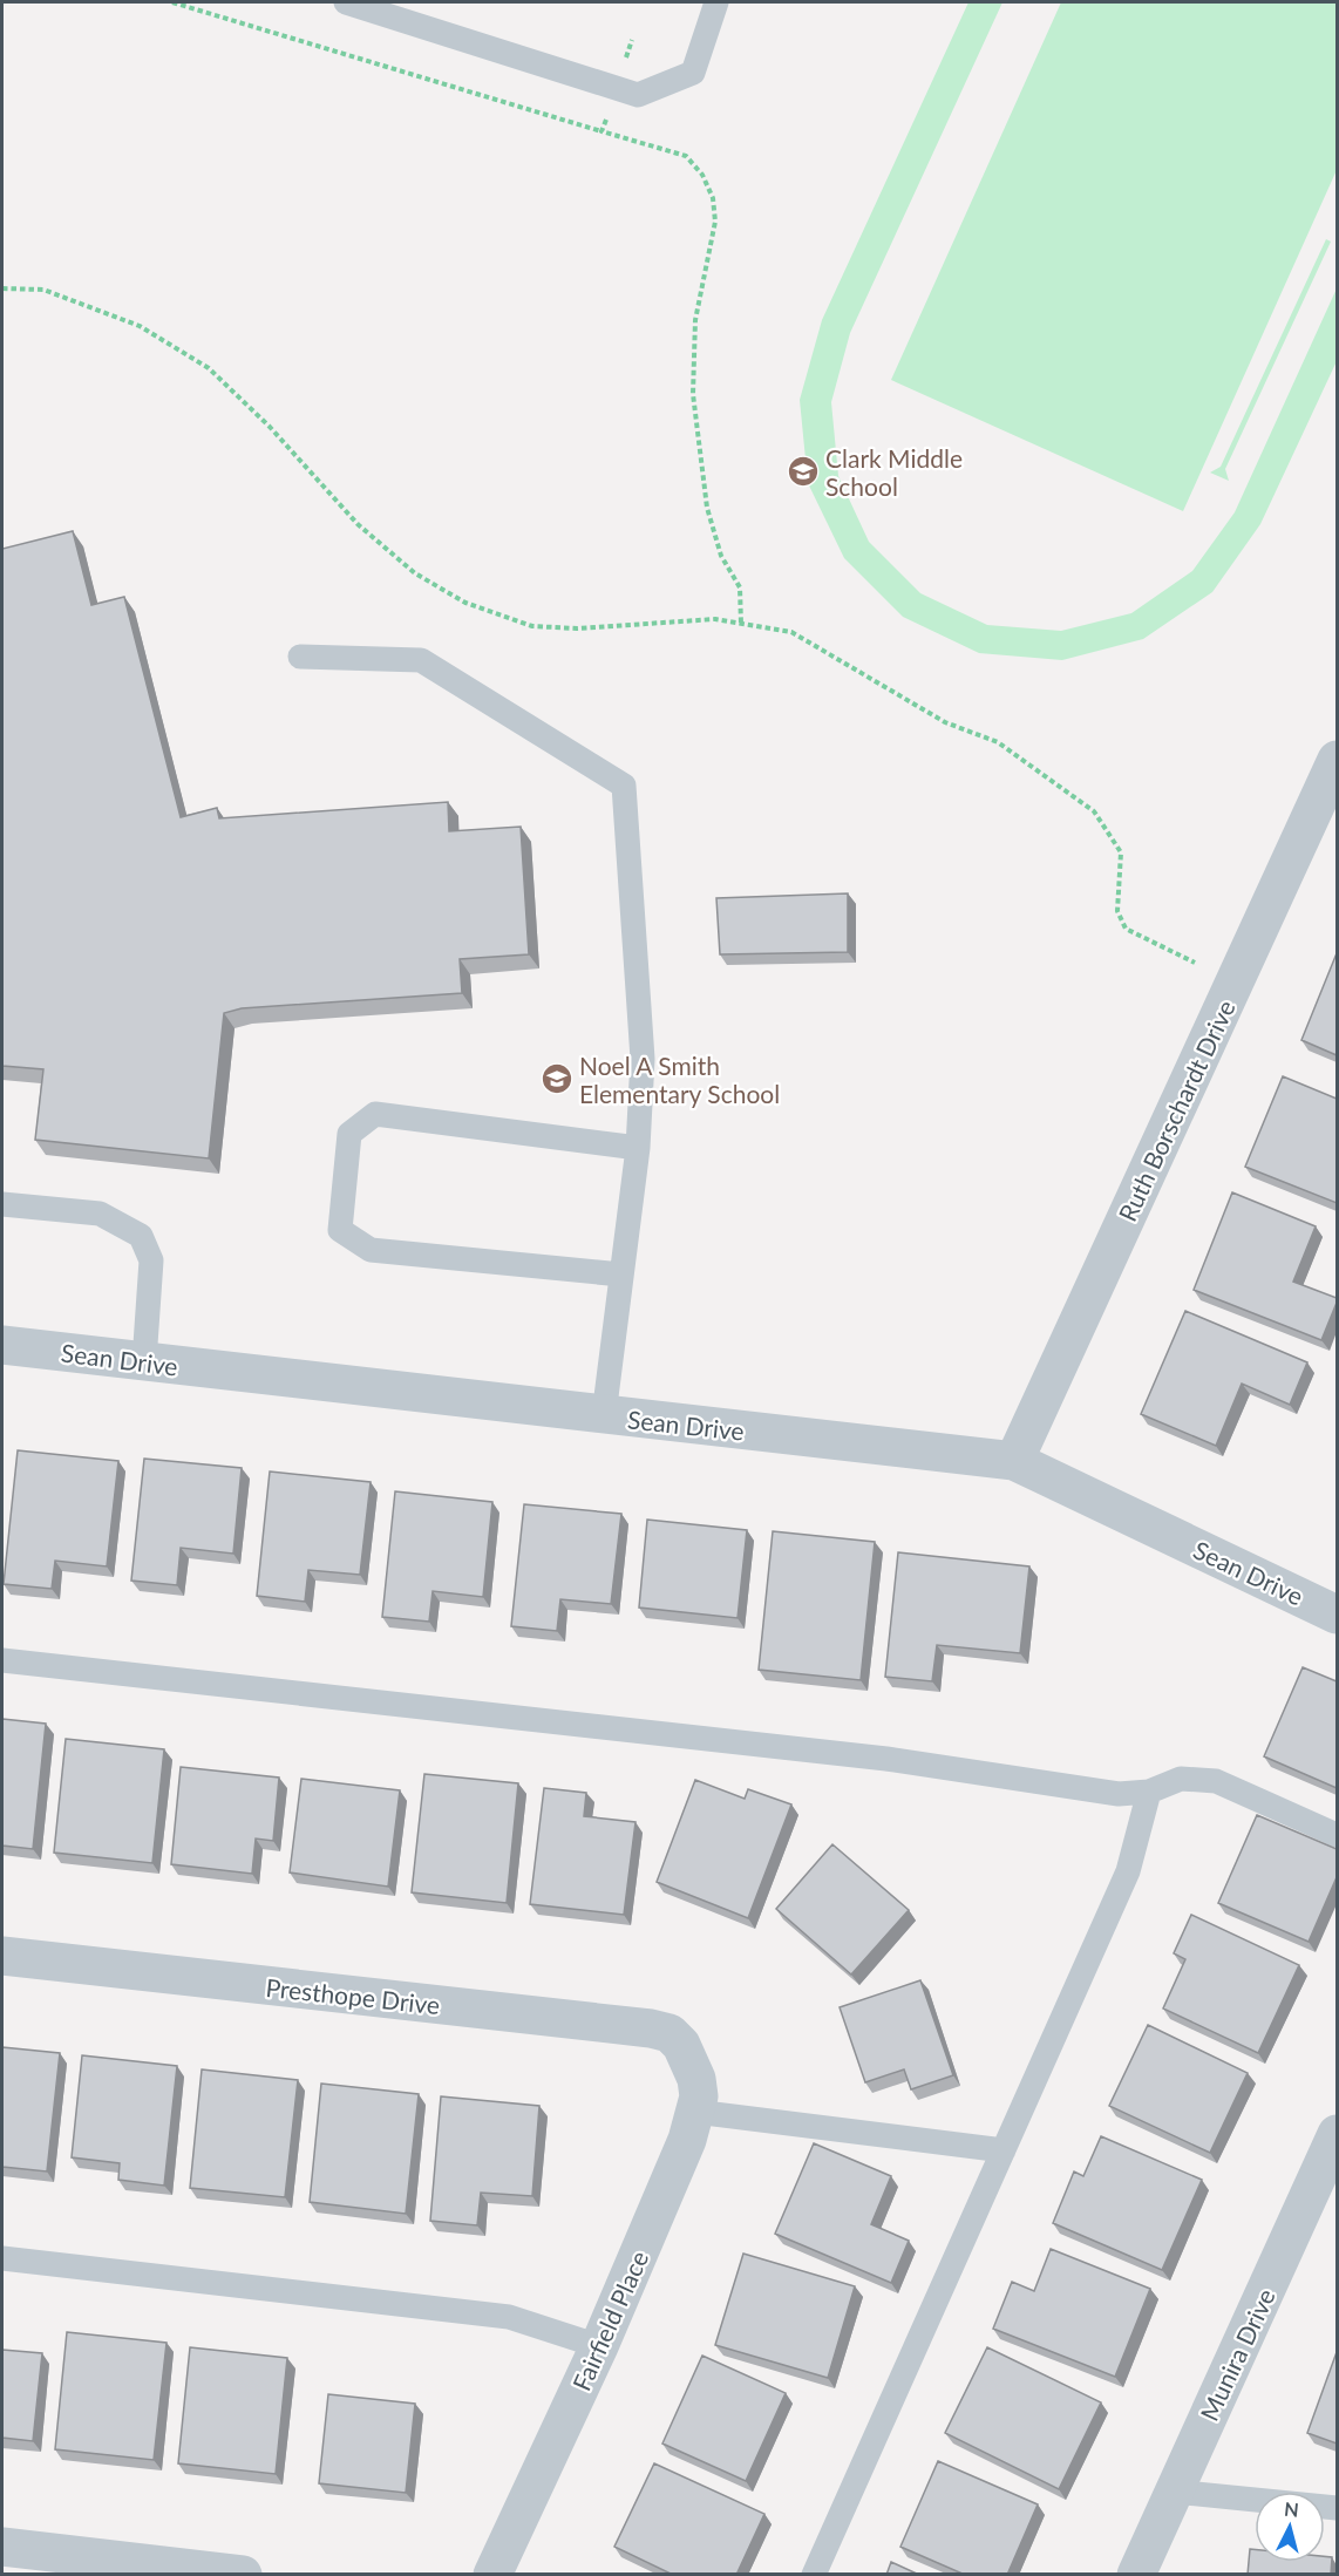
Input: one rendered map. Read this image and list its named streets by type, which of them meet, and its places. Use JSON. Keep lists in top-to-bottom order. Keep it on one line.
{"streets":{"street":["Ruth Borschardt Drive","Sean Drive","Presthope Drive","Fairfield Place","Munira Drive"]},"crossings":[["Ruth Borschardt Drive","Sean Drive"],["Presthope Drive","Fairfield Place"]],"places":{"school or university":["Clark Middle School","Noel A Smith Elementary School"]},"north":"top"}
